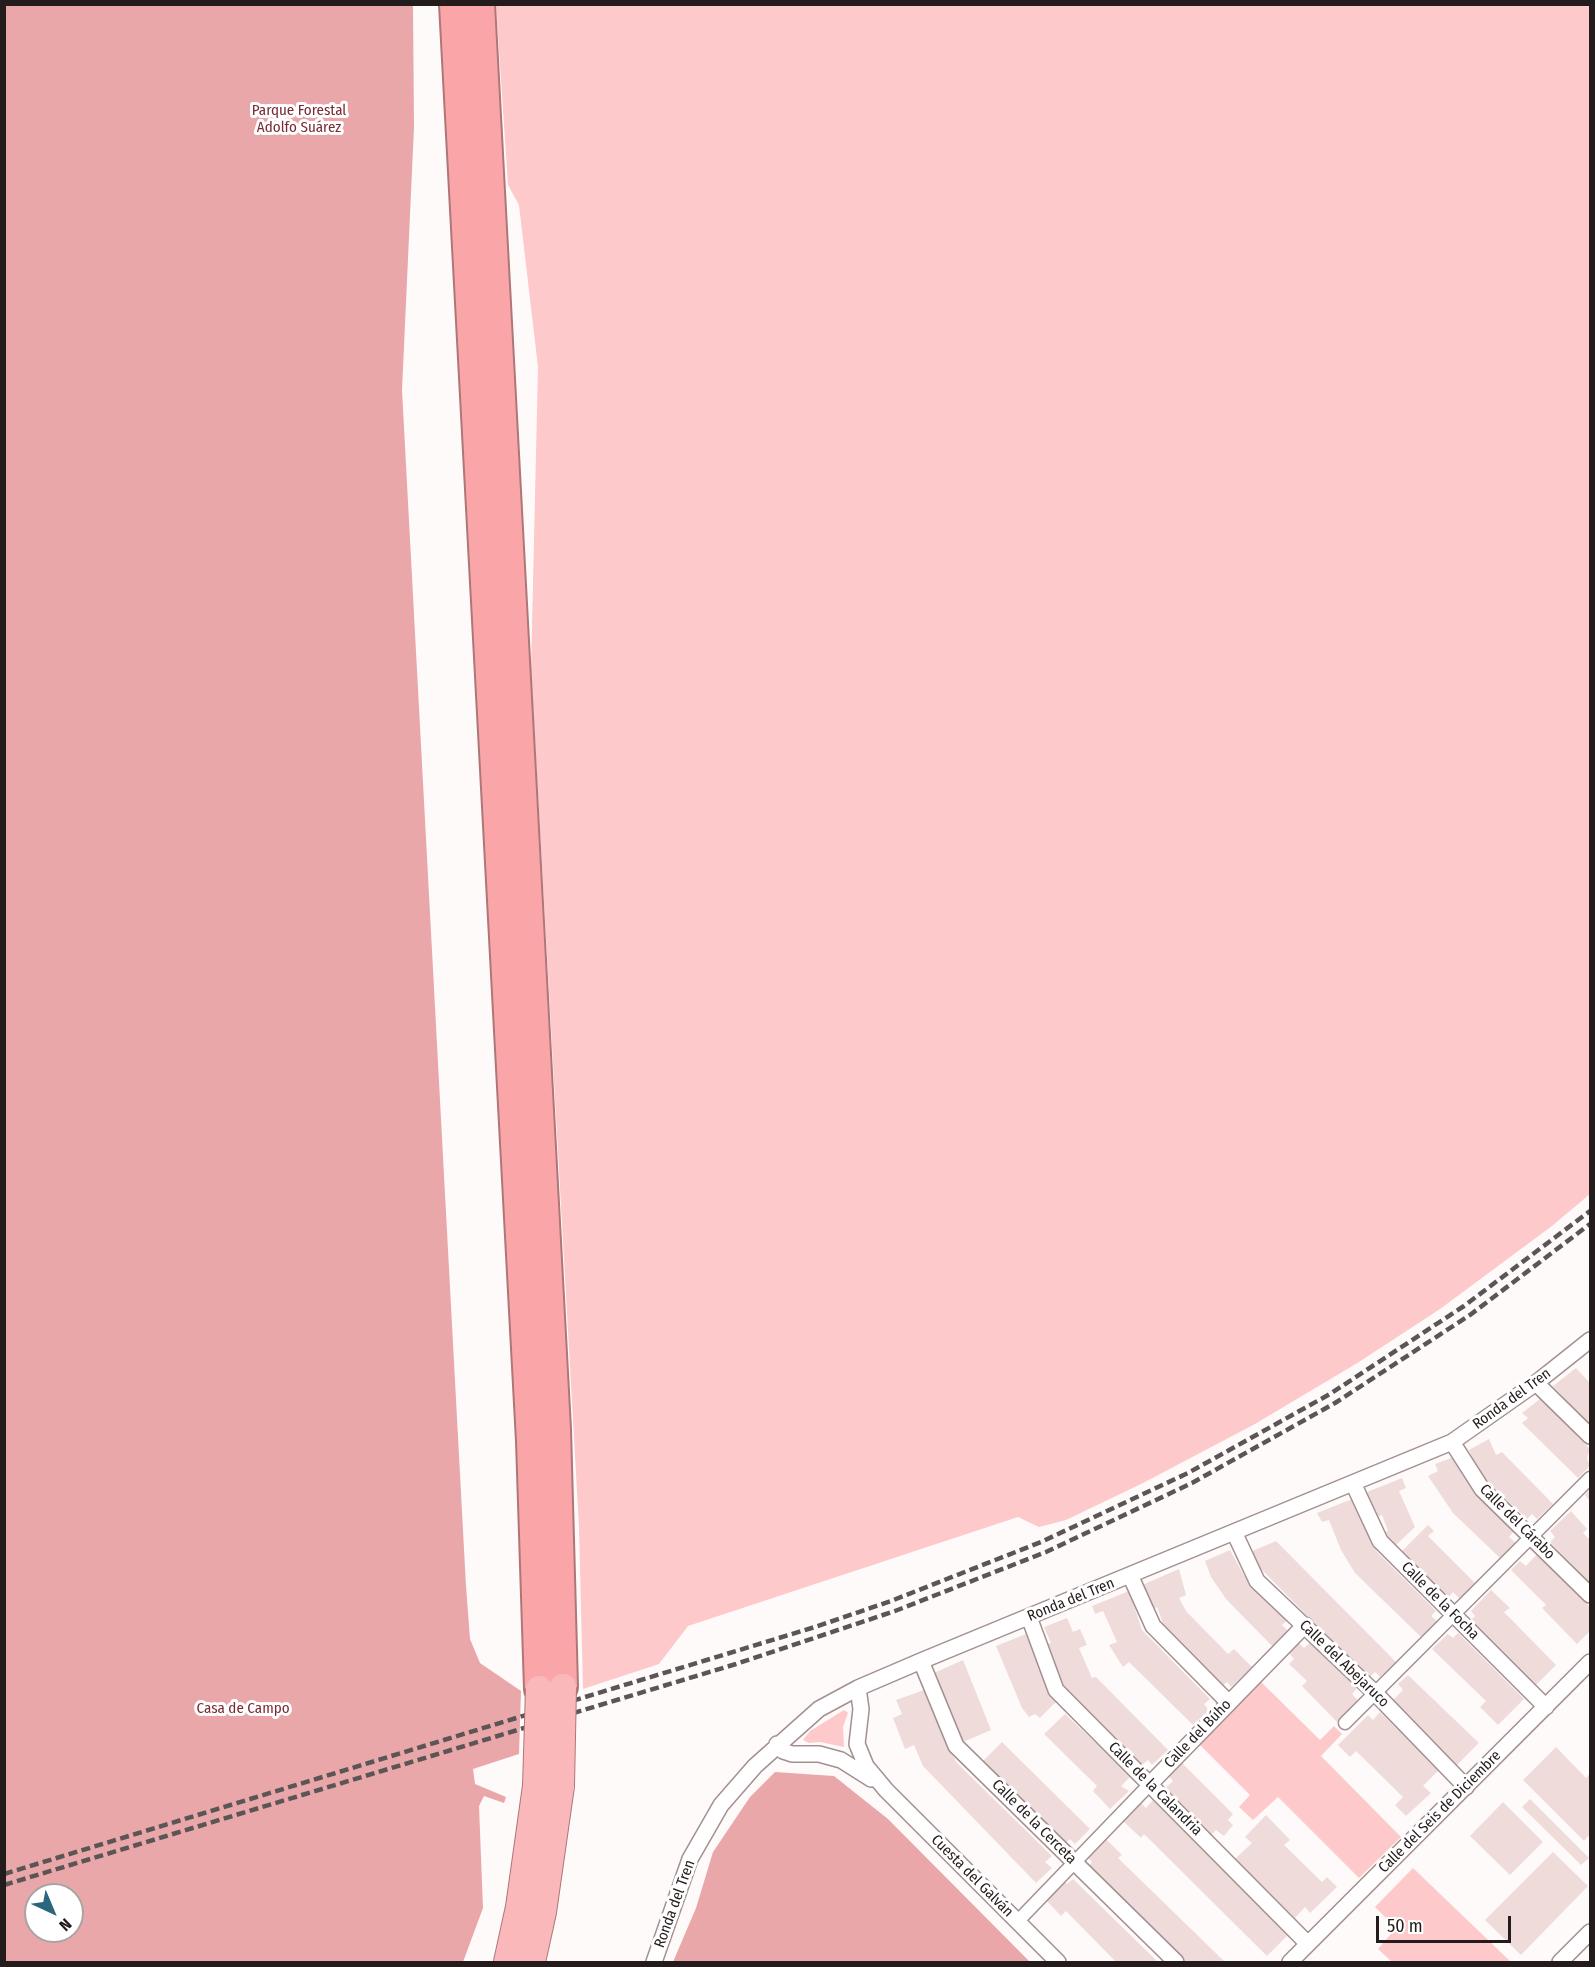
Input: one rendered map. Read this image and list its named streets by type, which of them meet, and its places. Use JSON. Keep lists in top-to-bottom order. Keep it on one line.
{"streets":{"street":["Ronda del Tren","Calle del Cárabo","Calle de la Focha","Calle del Abejaruco","Calle del Búho","Calle de la Calandria","Calle del Seis de Diciembre","Calle de la Cerceta","Cuesta del Galván"]},"crossings":[["Ronda del Tren","Calle del Cárabo"],["Ronda del Tren","Calle de la Focha"],["Ronda del Tren","Calle del Abejaruco"],["Ronda del Tren","Calle de la Calandria"],["Ronda del Tren","Calle de la Cerceta"],["Ronda del Tren","Cuesta del Galván"],["Calle de la Focha","Calle del Seis de Diciembre"],["Calle del Abejaruco","Calle del Búho"],["Calle del Abejaruco","Calle del Seis de Diciembre"],["Calle del Búho","Calle de la Calandria"],["Calle del Búho","Calle de la Cerceta"],["Calle del Búho","Cuesta del Galván"],["Calle de la Calandria","Calle del Seis de Diciembre"]],"parks":["Parque Forestal Adolfo Suárez","Casa de Campo"],"scale_bar":"50 m","north":"bottom right"}
